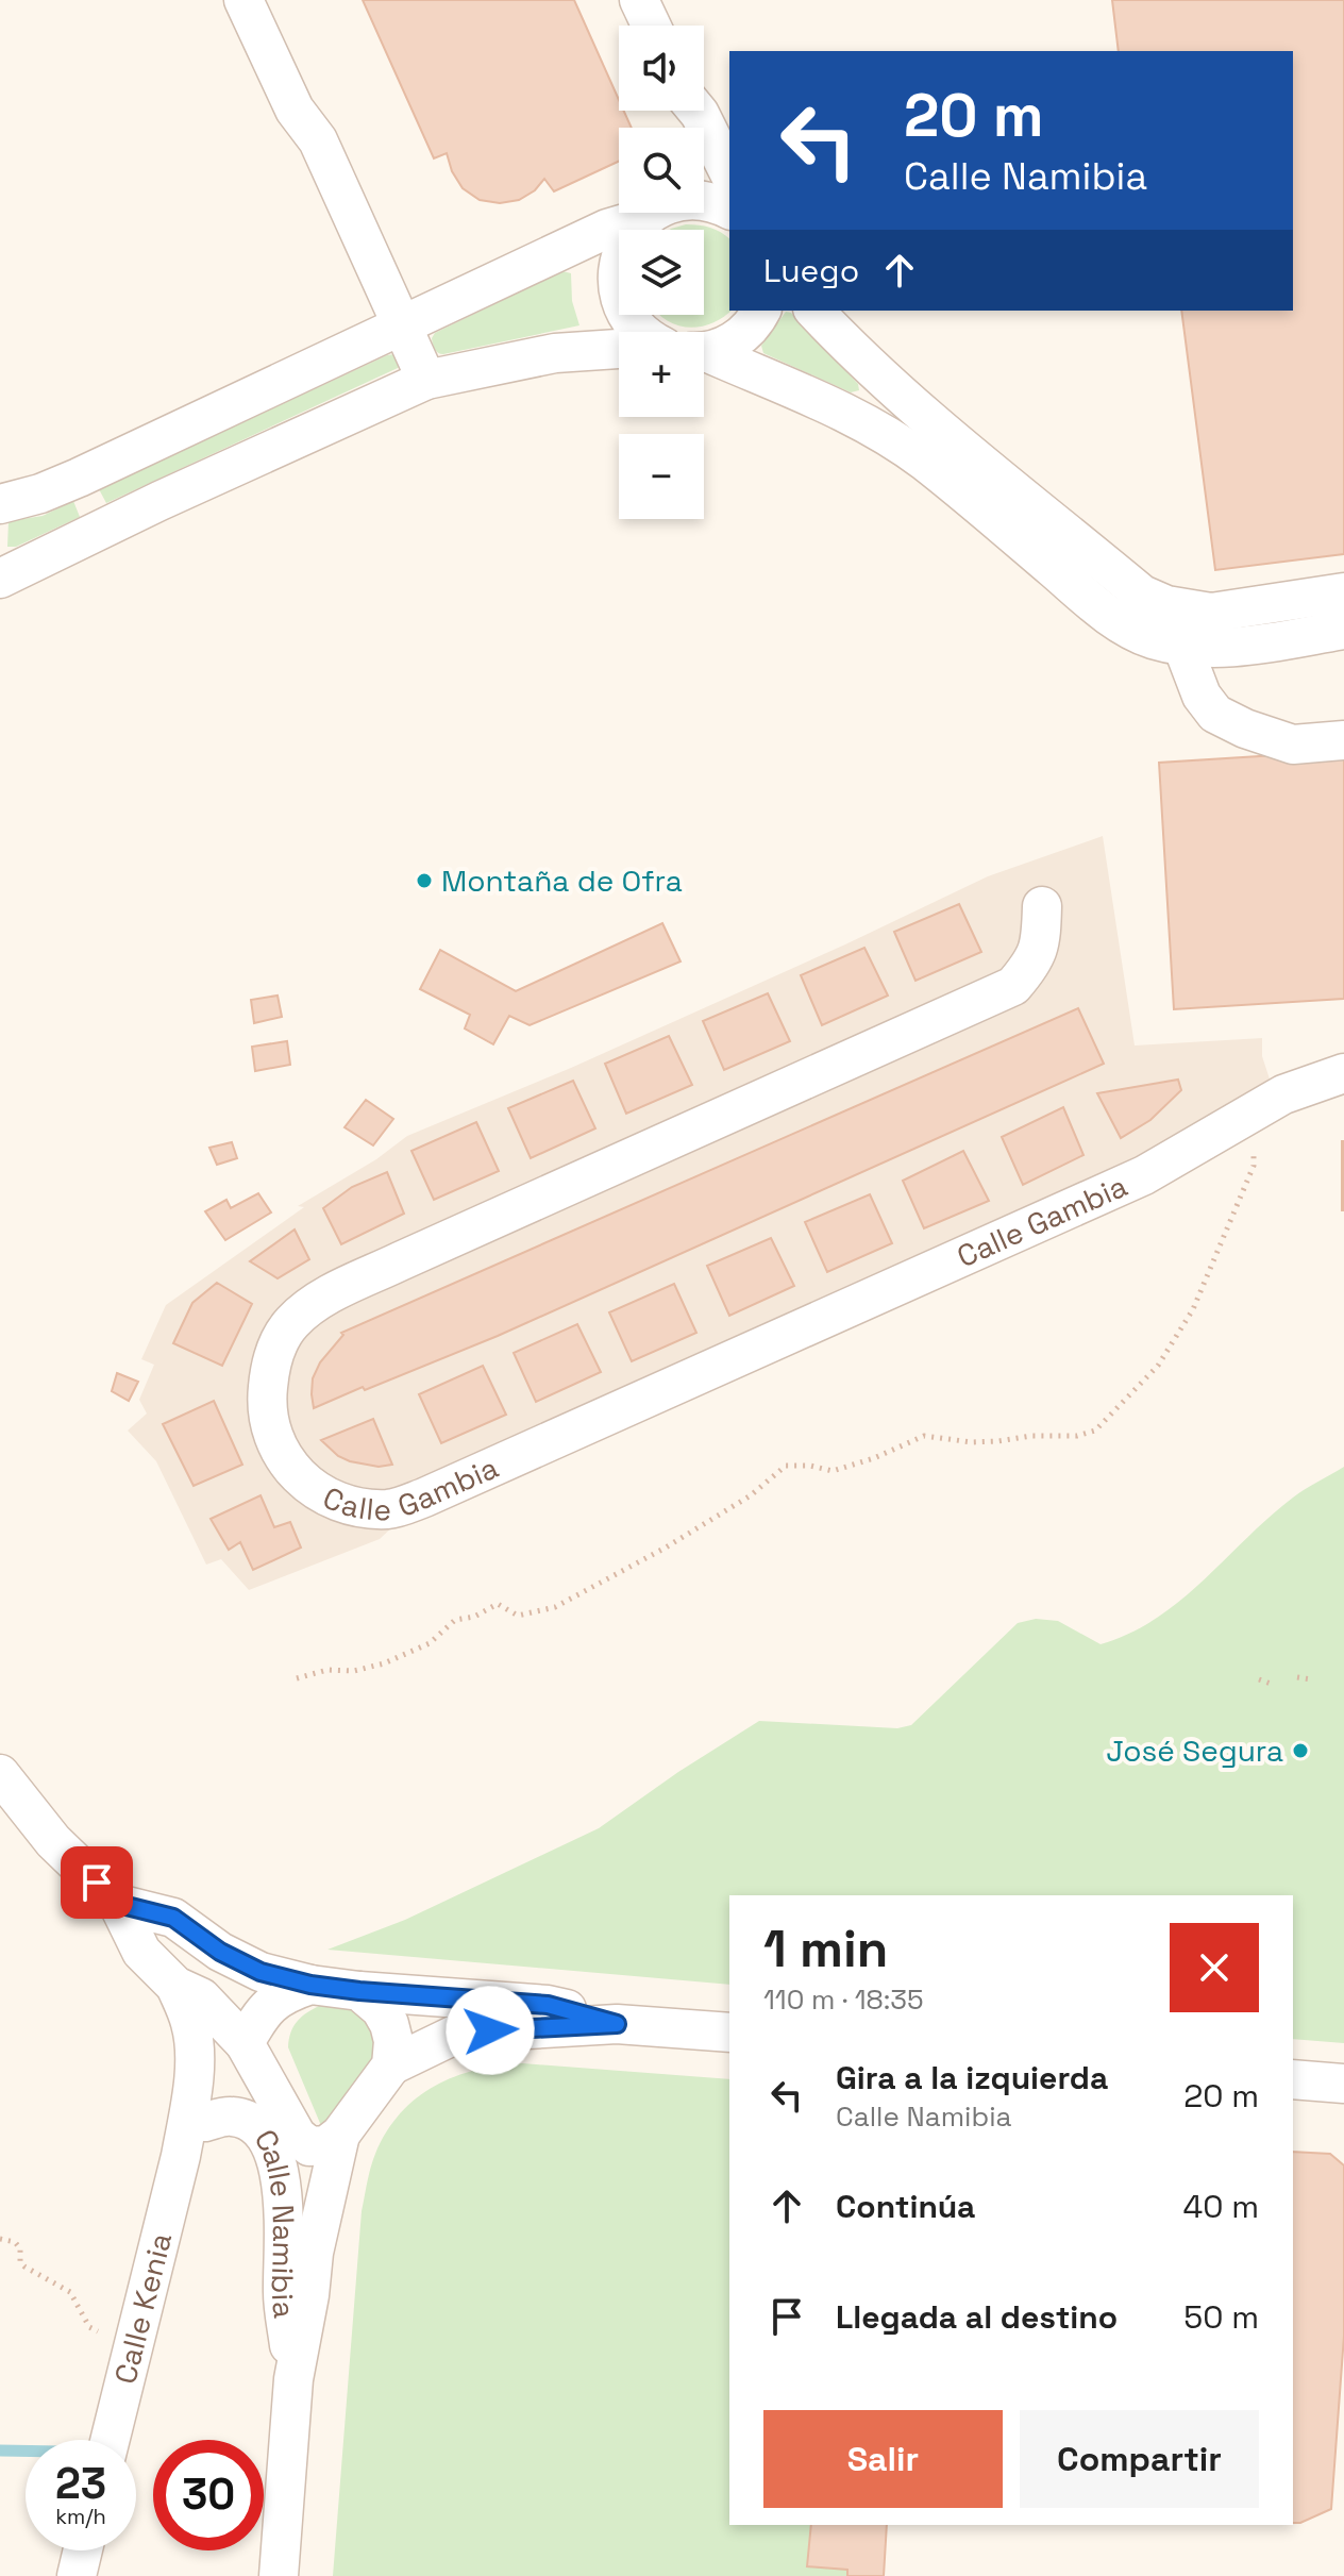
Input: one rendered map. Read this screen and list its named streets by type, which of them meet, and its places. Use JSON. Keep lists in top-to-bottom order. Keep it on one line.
{"streets":{"street":["Calle Gambia","Calle Namibia","Calle Kenia"]},"crossings":[["Calle Namibia","Calle Kenia"]],"places":["Montaña de Ofra","José Segura"],"page":{"map_buttons":["+","−"],"turn":["20 m","Calle Namibia"],"then":"Luego","heading":["1 min","110 m · 18:35"],"list":[{"name":"Gira a la izquierda","note":"Calle Namibia","value":"20 m"},{"name":"Continúa","value":"40 m"},{"name":"Llegada al destino","value":"50 m"}],"buttons":["Salir","Compartir"],"speed":"23 km/h","limit":"30"}}
